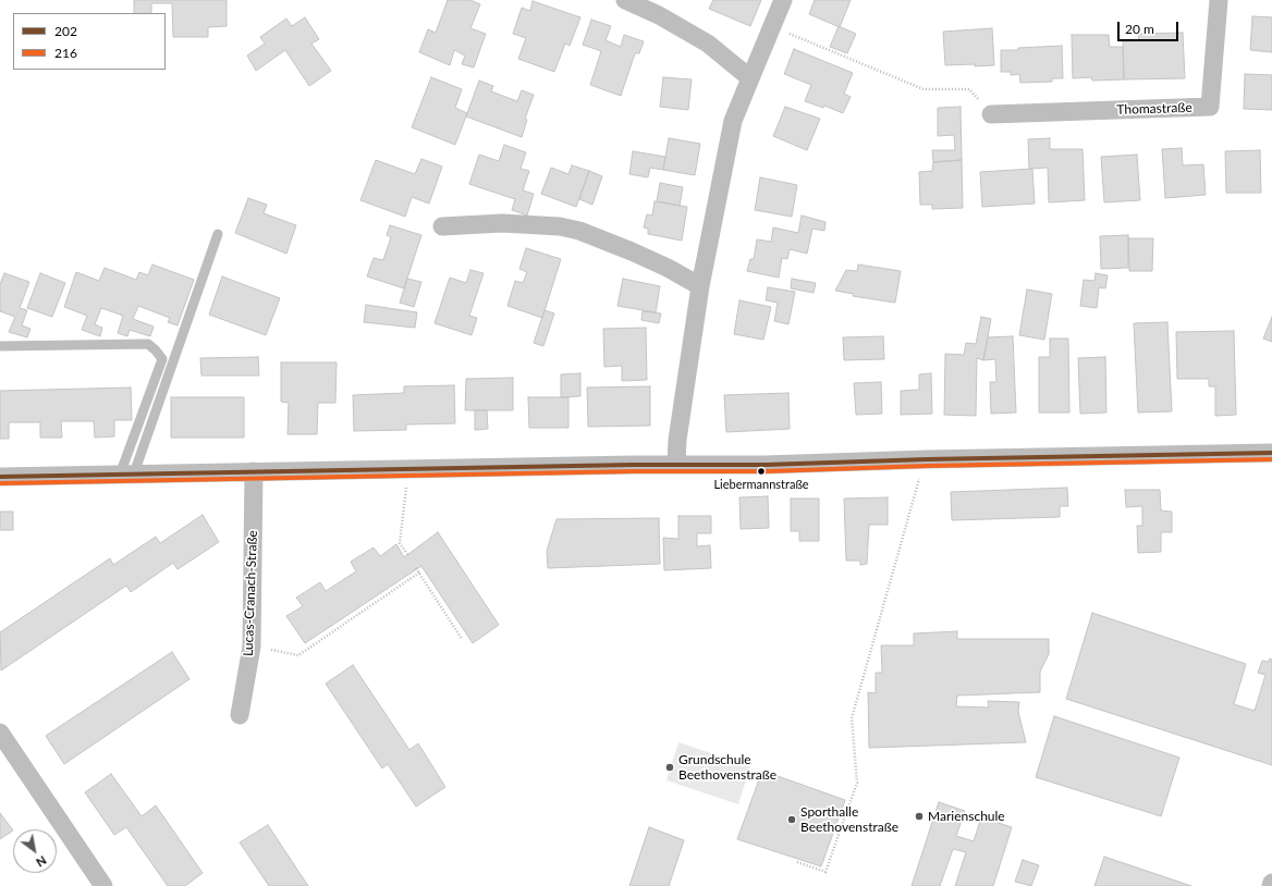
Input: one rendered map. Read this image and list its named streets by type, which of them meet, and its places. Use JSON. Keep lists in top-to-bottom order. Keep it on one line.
{"streets":{"street":["Thomastraße","Lucas-Cranach-Straße"]},"places":["Liebermannstraße","Grundschule Beethovenstraße","Marienschule","Sporthalle Beethovenstraße"],"lines":["transit line 202","transit line 216"],"legend":["202","216"],"scale_bar":"20 m","north":"bottom right"}
